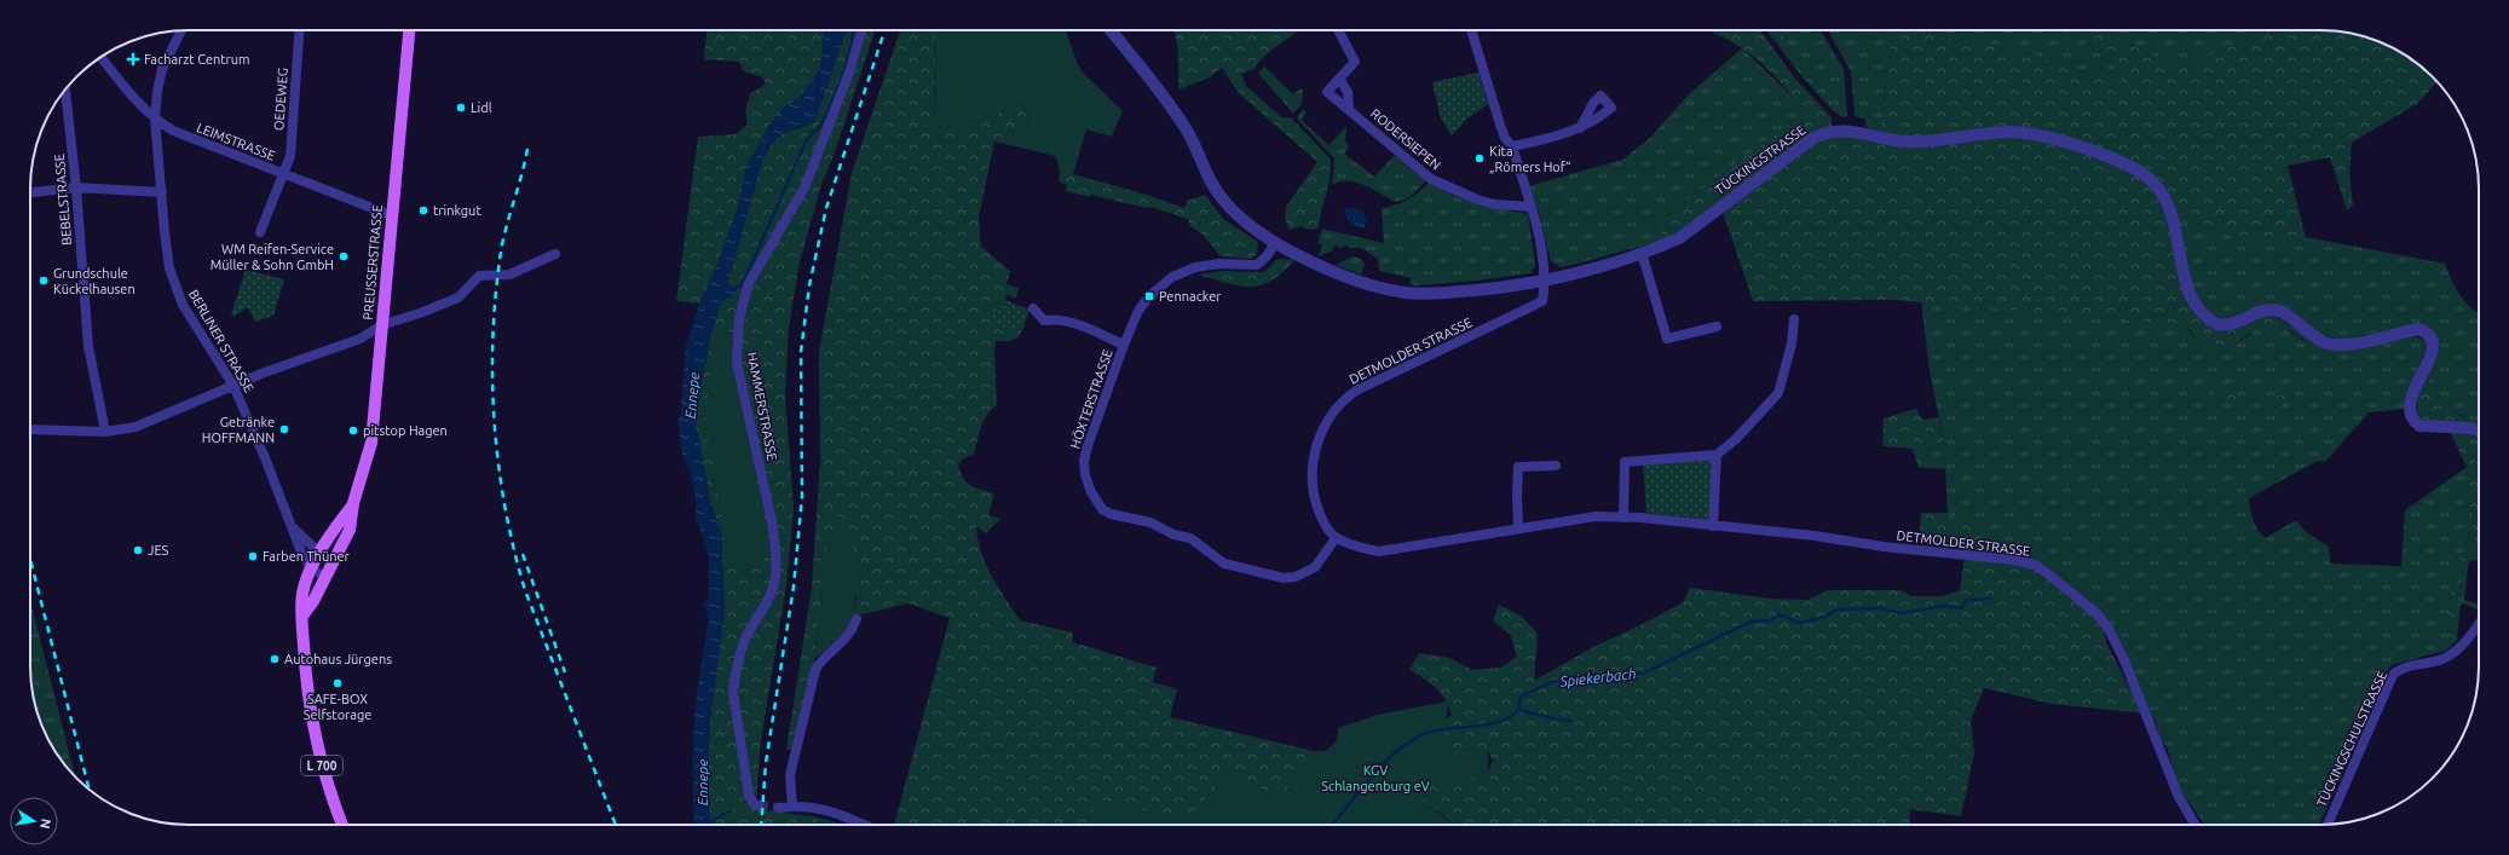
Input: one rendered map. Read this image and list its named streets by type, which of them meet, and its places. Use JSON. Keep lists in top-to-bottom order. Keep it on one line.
{"streets":{"main road":["PREUSSERSTRASSE","L 700"],"street":["OEDEWEG","RODERSIEPEN","LEIMSTRASSE","TÜCKINGSTRASSE","BEBELSTRASSE","BERLINER STRASSE","DETMOLDER STRASSE","HÖXTERSTRASSE","HAMMERSTRASSE","TÜCKINGSCHULSTRASSE"]},"crossings":[["OEDEWEG","LEIMSTRASSE"],["LEIMSTRASSE","PREUSSERSTRASSE"],["LEIMSTRASSE","BERLINER STRASSE"],["TÜCKINGSTRASSE","DETMOLDER STRASSE"],["TÜCKINGSTRASSE","HÖXTERSTRASSE"],["PREUSSERSTRASSE","BERLINER STRASSE"],["PREUSSERSTRASSE","L 700"],["BERLINER STRASSE","L 700"],["DETMOLDER STRASSE","HÖXTERSTRASSE"]],"water":["Ennepe","Spiekerbach"],"parks":["KGV Schlangenburg eV"],"places":{"health":["Facharzt Centrum"],"other":["Lidl","Kita „Römers Hof“","trinkgut","WM Reifen-Service Müller & Sohn GmbH","Grundschule Kückelhausen","Getränke HOFFMANN","pitstop Hagen","JES","Farben Thüner","Autohaus Jürgens","SAFE-BOX Selfstorage"],"transit":["Pennacker"]},"north":"right"}
